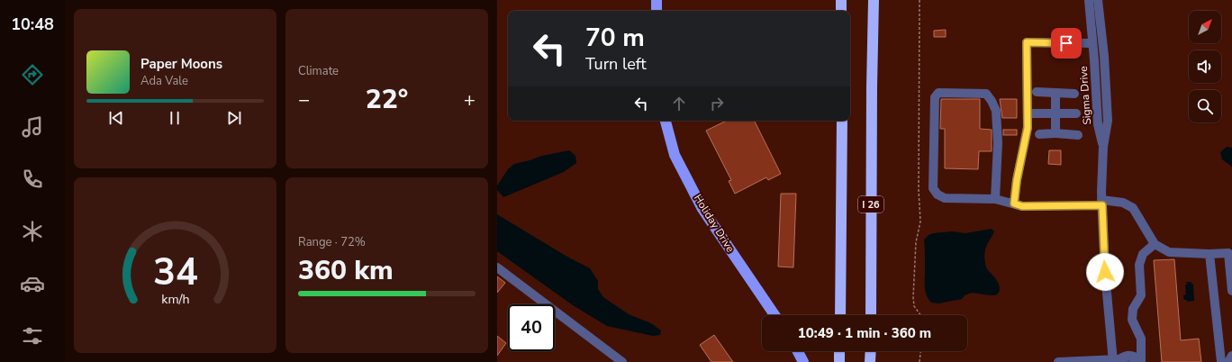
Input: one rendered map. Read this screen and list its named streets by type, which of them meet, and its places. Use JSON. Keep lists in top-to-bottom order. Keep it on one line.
{"streets":{"highway":["I 26"],"main road":["Holiday Drive"],"street":["Sigma Drive"]},"north":"top right","page":{"tabs":"10:48","tile":["Climate",["Range · 72%","360 km"]],"turn":["70 m","Turn left"],"song":["Paper Moons","Ada Vale"],"heat":["−","22°","+"],"limit":"40","trip":"10:49 · 1 min · 360 m","gauge":["34","km/h"]}}
